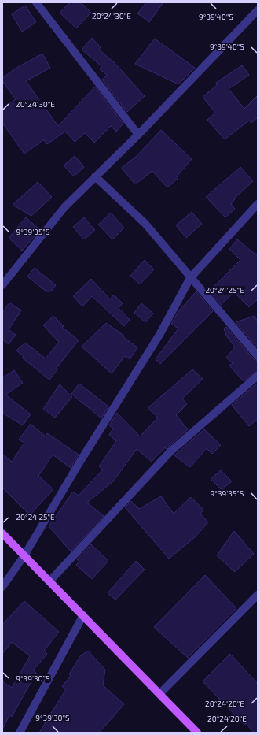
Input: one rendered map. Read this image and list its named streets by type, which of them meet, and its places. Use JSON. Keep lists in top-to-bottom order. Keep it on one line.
{"coordinates":["20°24'30\"E","9°39'40\"S","9°39'35\"S","20°24'25\"E","9°39'30\"S","20°24'20\"E"]}
